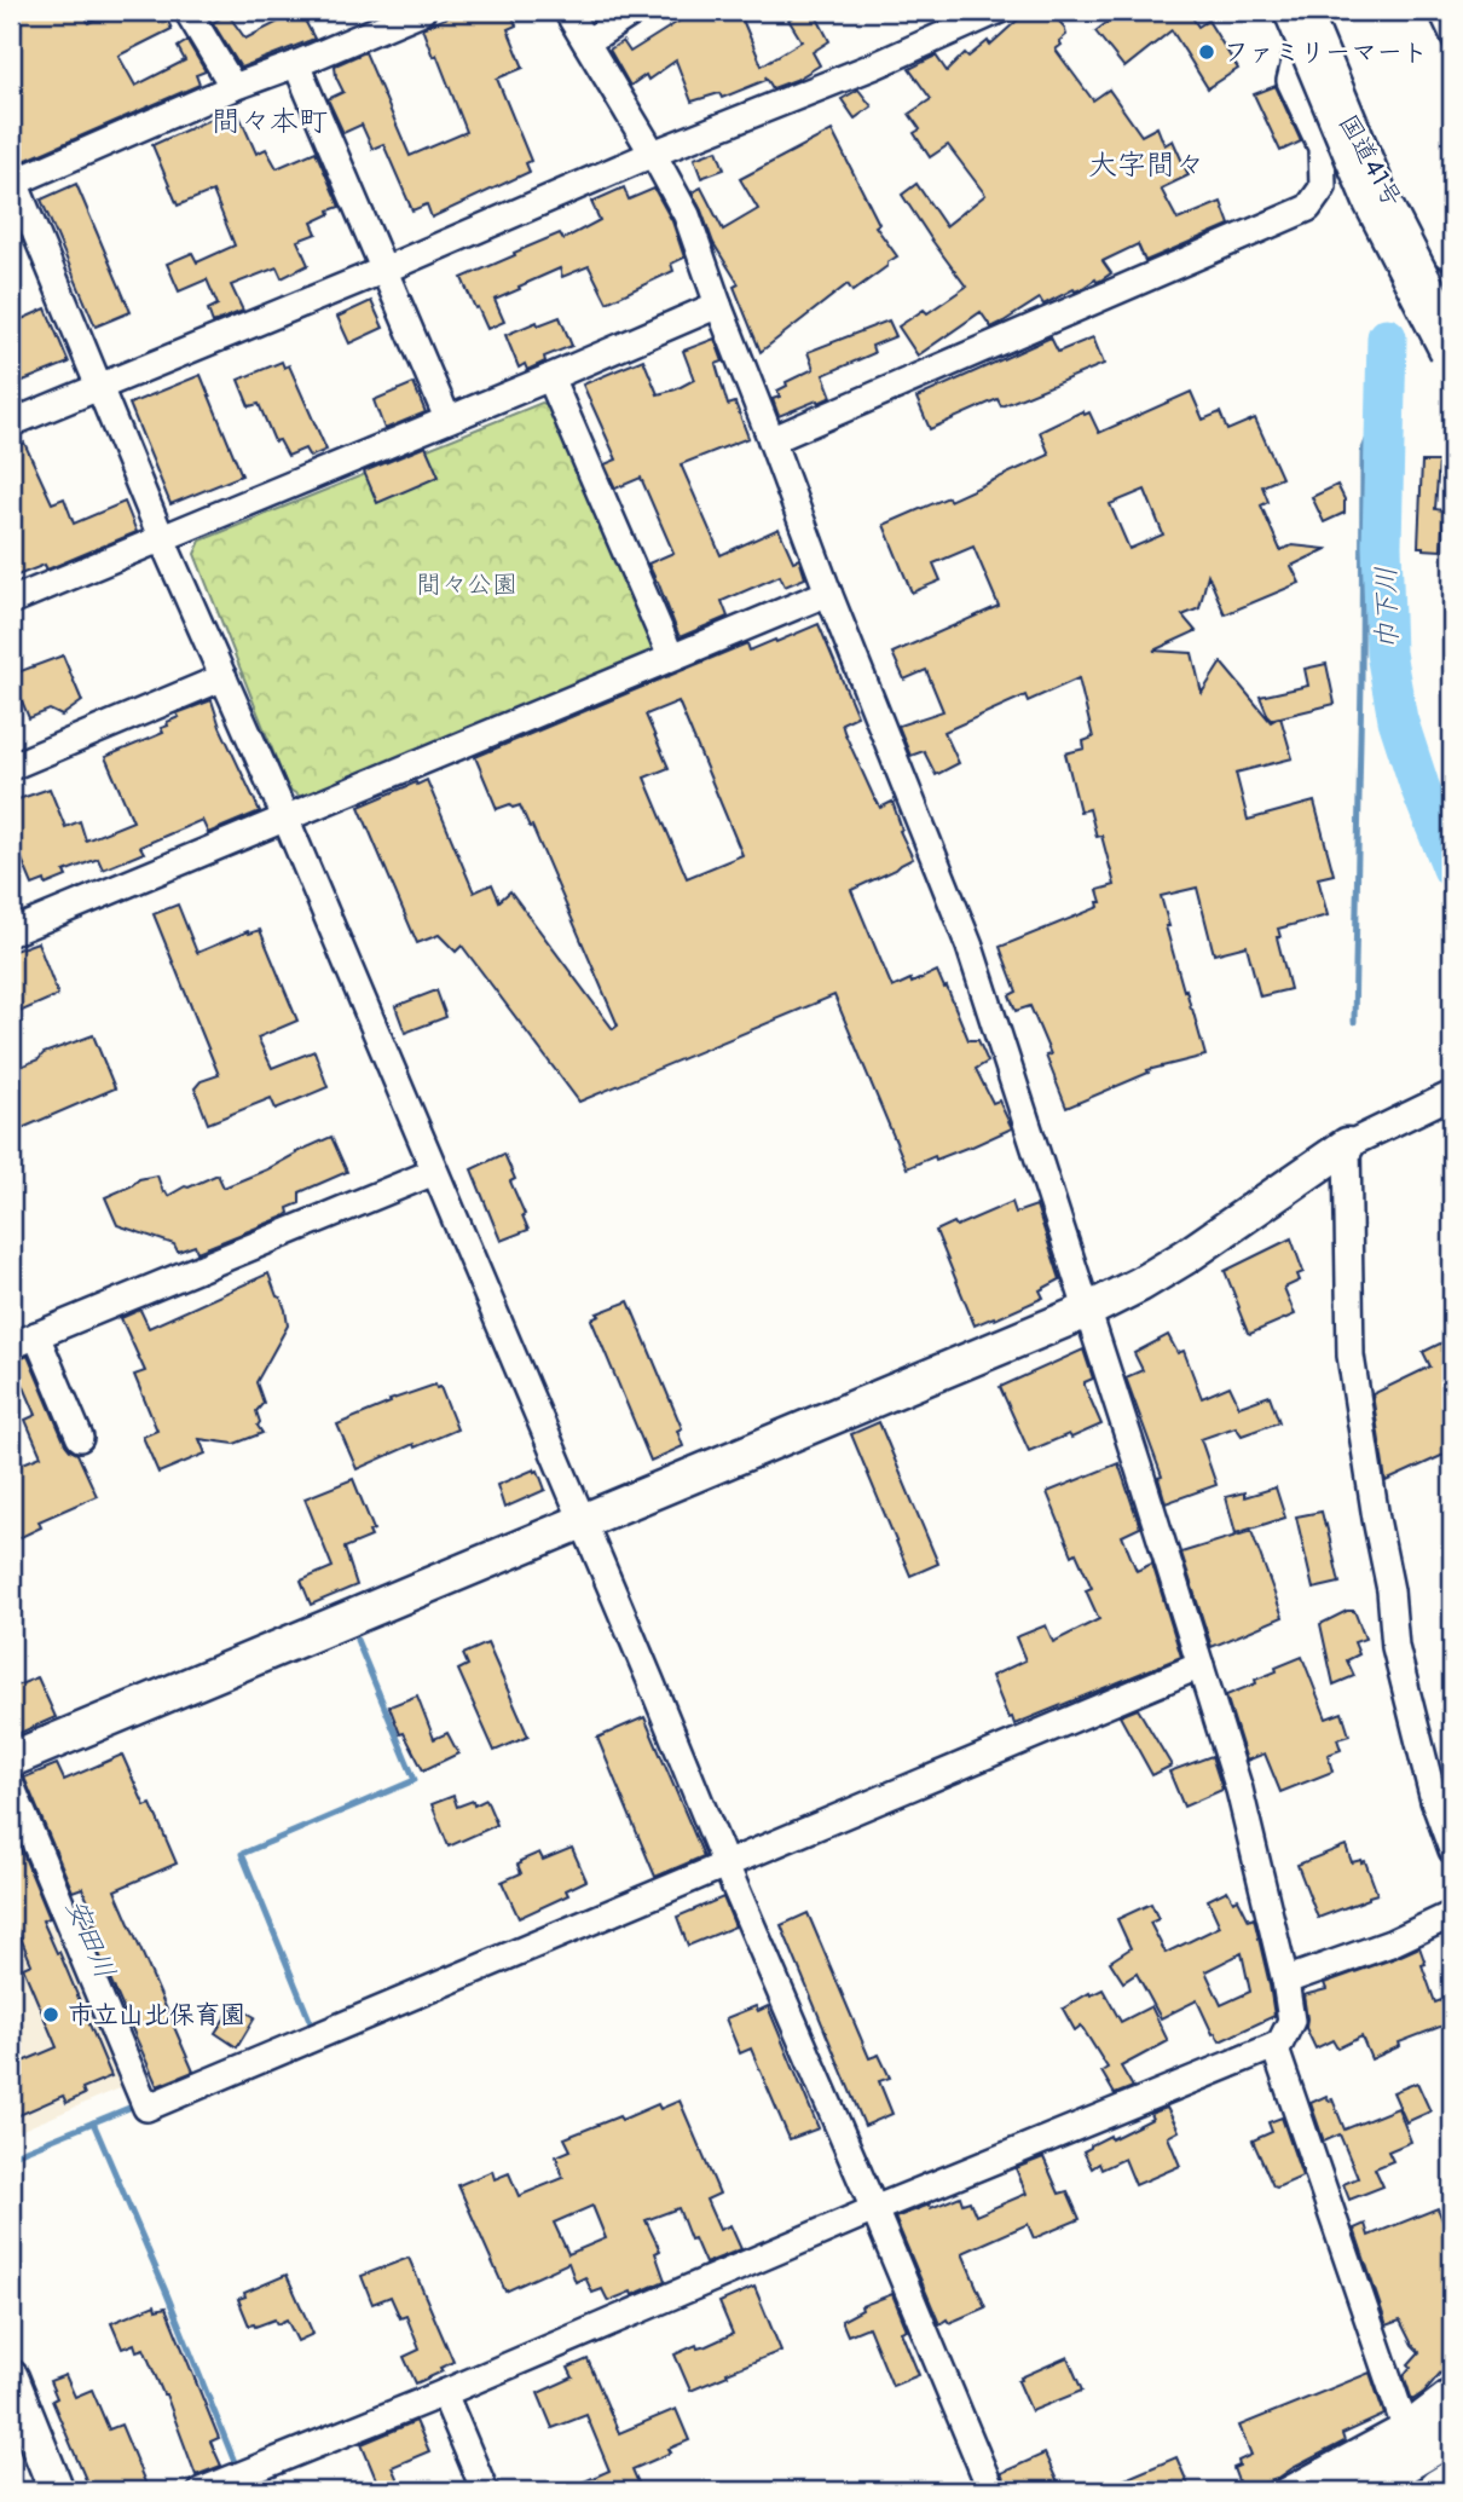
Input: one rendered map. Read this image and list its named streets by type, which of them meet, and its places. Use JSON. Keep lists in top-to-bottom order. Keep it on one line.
{"streets":{"highway":["国道41号"]},"districts":["間々本町","大字間々"],"water":["巾下川","安田川"],"parks":["間々公園"],"places":["ファミリーマート","市立山北保育園"]}
